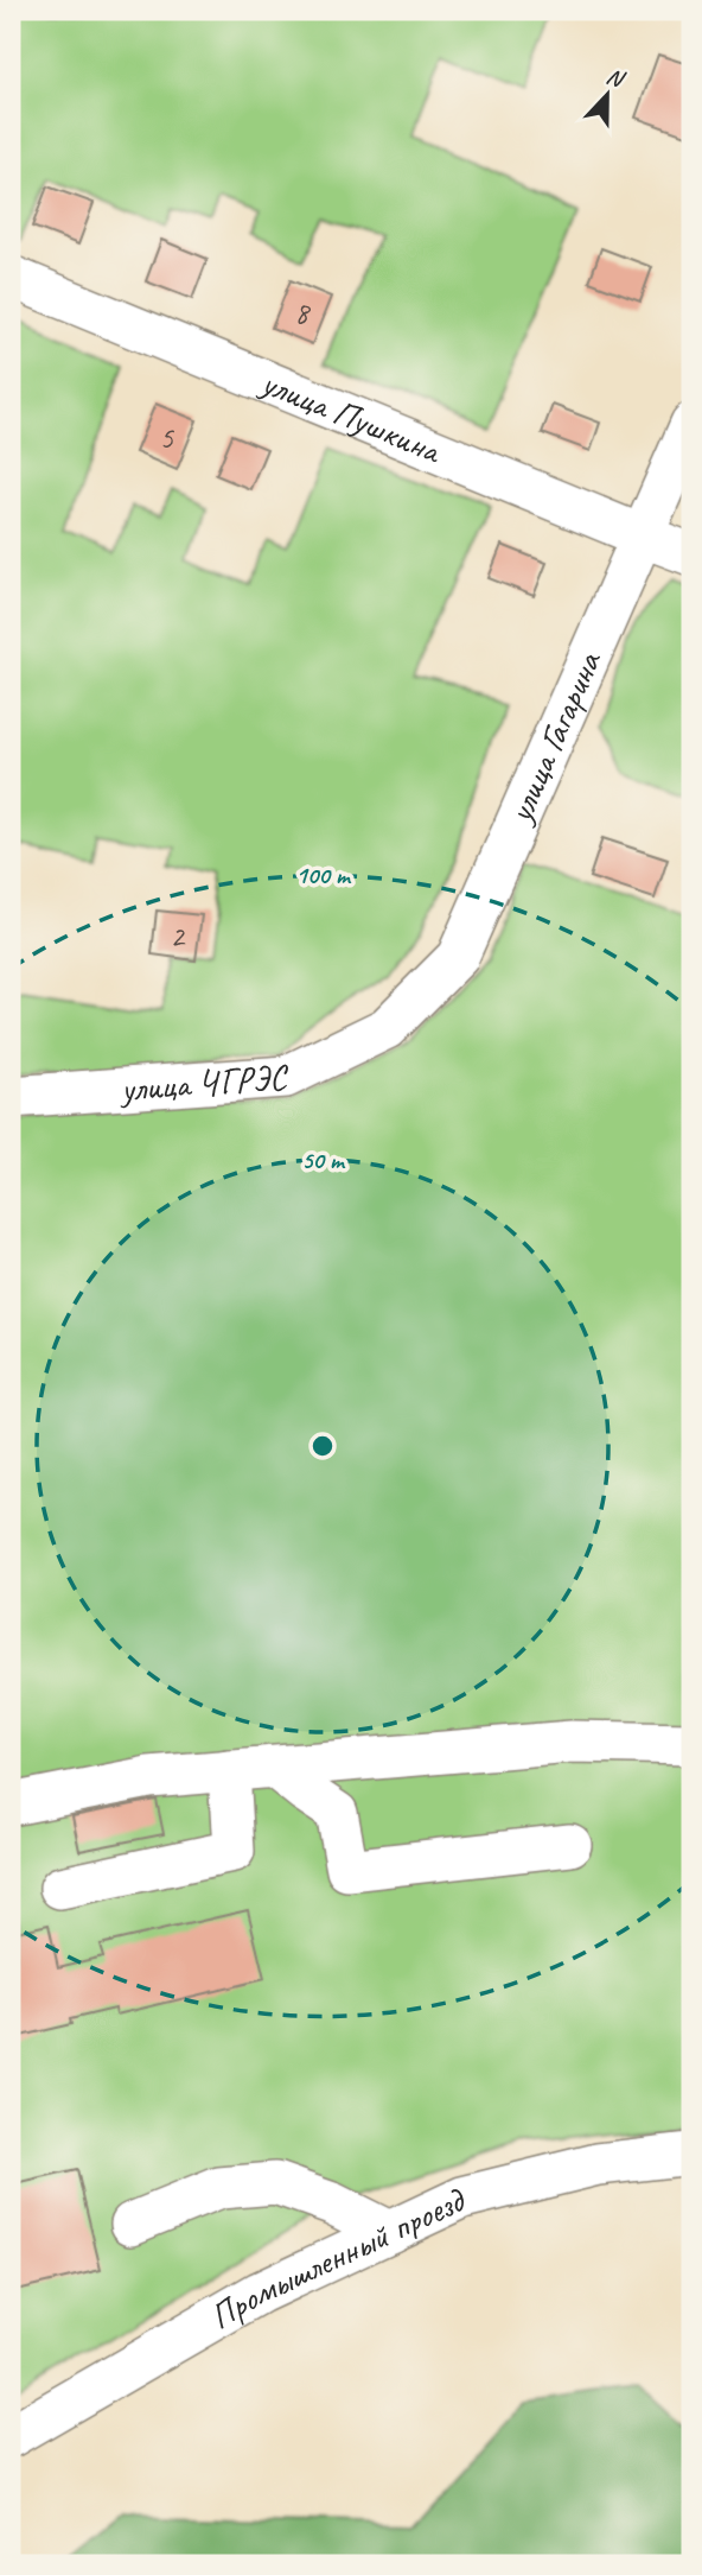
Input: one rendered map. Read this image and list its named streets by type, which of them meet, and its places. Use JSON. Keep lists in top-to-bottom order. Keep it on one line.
{"streets":{"street":["улица Пушкина","улица Гагарина","улица ЧГРЭС","Промышленный проезд"]},"crossings":[["улица Пушкина","улица Гагарина"],["улица Гагарина","улица ЧГРЭС"]],"house_numbers":["8","5","2"],"north":"top","rings":["100 m","50 m"]}
